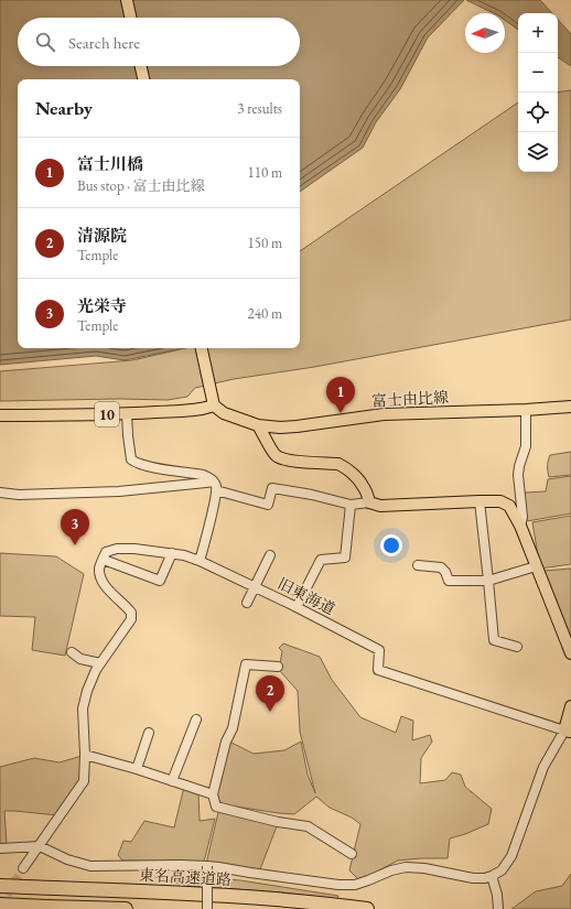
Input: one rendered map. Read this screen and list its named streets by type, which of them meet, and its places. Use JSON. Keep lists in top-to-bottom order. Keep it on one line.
{"streets":{"highway":["東名高速道路"],"main road":["富士由比線","10"],"street":["旧東海道"]},"crossings":[["富士由比線","10"]],"north":"left","page":{"map_buttons":["+","−"],"search":"Search here","heading":["Nearby","3 results"],"list":[{"mark":"1","name":"富士川橋","note":"Bus stop · 富士由比線","value":"110 m"},{"mark":"2","name":"清源院","note":"Temple","value":"150 m"},{"mark":"3","name":"光栄寺","note":"Temple","value":"240 m"}],"pins":["1","3","2"]}}
